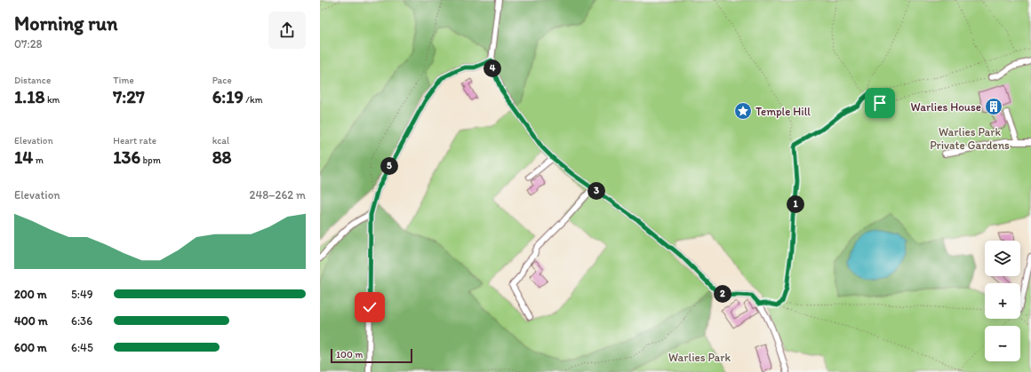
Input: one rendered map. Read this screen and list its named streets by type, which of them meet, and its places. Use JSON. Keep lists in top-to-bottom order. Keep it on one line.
{"parks":["Warlies Park Private Gardens","Warlies Park"],"places":{"building":["Warlies House"],"place":["Temple Hill"]},"scale_bar":"100 m","page":{"heading":["Morning run","07:28"],"pins":["4","5","3","1","2"],"stats":[["Distance","1.18 km"],["Time","7:27"],["Pace","6:19 /km"],["Elevation","14 m"],["Heart rate","136 bpm"],["kcal","88"]],"chart":["Elevation","248–262 m"],"map_buttons":["+","−"],"list":[{"name":"200 m","note":"5:49"},{"name":"400 m","note":"6:36"},{"name":"600 m","note":"6:45"}],"scale":"100 m"}}
